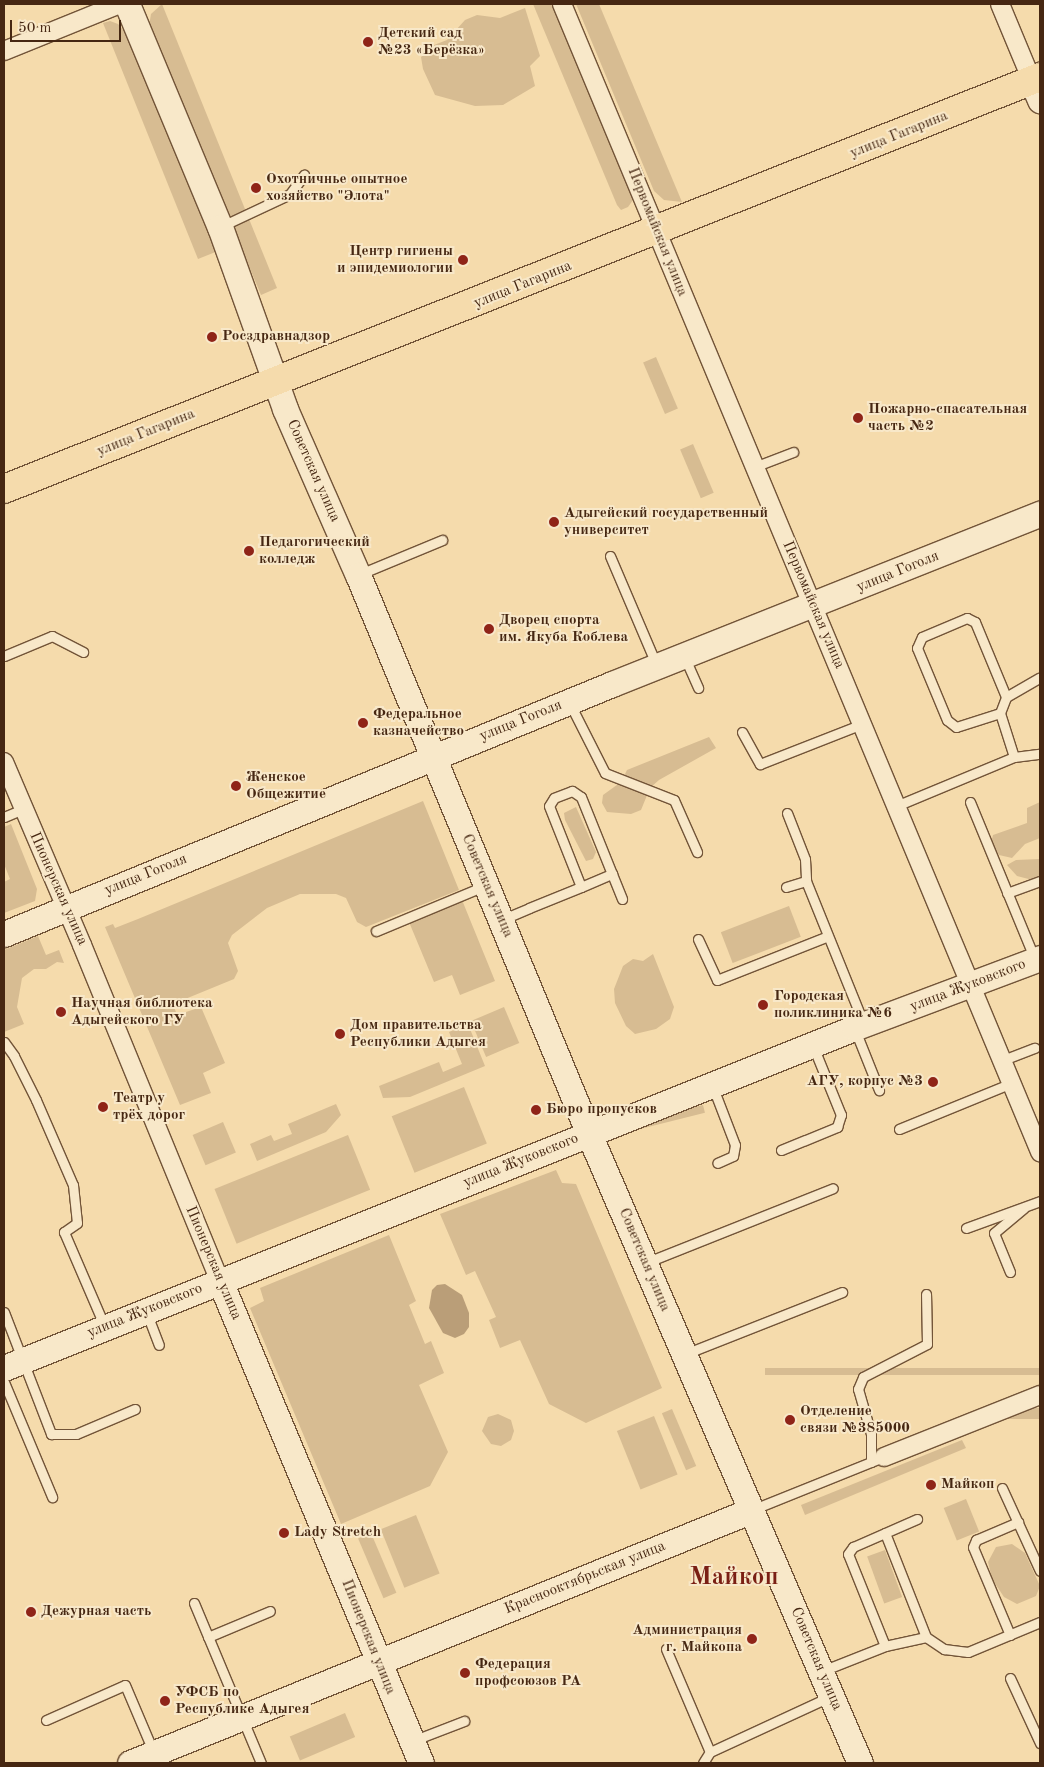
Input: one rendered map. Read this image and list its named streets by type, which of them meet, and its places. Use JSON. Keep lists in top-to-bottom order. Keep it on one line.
{"streets":{"main road":["улица Гагарина","Советская улица","улица Гоголя","Пионерская улица","улица Жуковского","Краснооктябрьская улица"],"street":["Первомайская улица"]},"crossings":[["улица Гагарина","Первомайская улица"],["улица Гагарина","Советская улица"],["Первомайская улица","улица Гоголя"],["Первомайская улица","улица Жуковского"],["Советская улица","улица Гоголя"],["Советская улица","улица Жуковского"],["Советская улица","Краснооктябрьская улица"],["улица Гоголя","Пионерская улица"],["Пионерская улица","улица Жуковского"],["Пионерская улица","Краснооктябрьская улица"]],"districts":["Майкоп"],"places":["Детский сад №23 «Берёзка»","Охотничнье опытное хозяйство \"Элота\"","Центр гигиены и эпидемиологии","Росздравнадзор","Пожарно-спасательная часть №2","Адыгейский государственный университет","Педагогический колледж","Дворец спорта им. Якуба Коблева","Федеральное казначейство","Женское Общежитие","Городская поликлиника №6","Научная библиотека Адыгейского ГУ","Дом правительства Республики Адыгея","АГУ, корпус №3","Театр у трёх дорог","Бюро пропусков","Отделение связи №385000","Майкоп","Lady Stretch","Дежурная часть","Администрация г. Майкопа","Федерация профсоюзов РА","УФСБ по Республике Адыгея"],"scale_bar":"50 m"}
